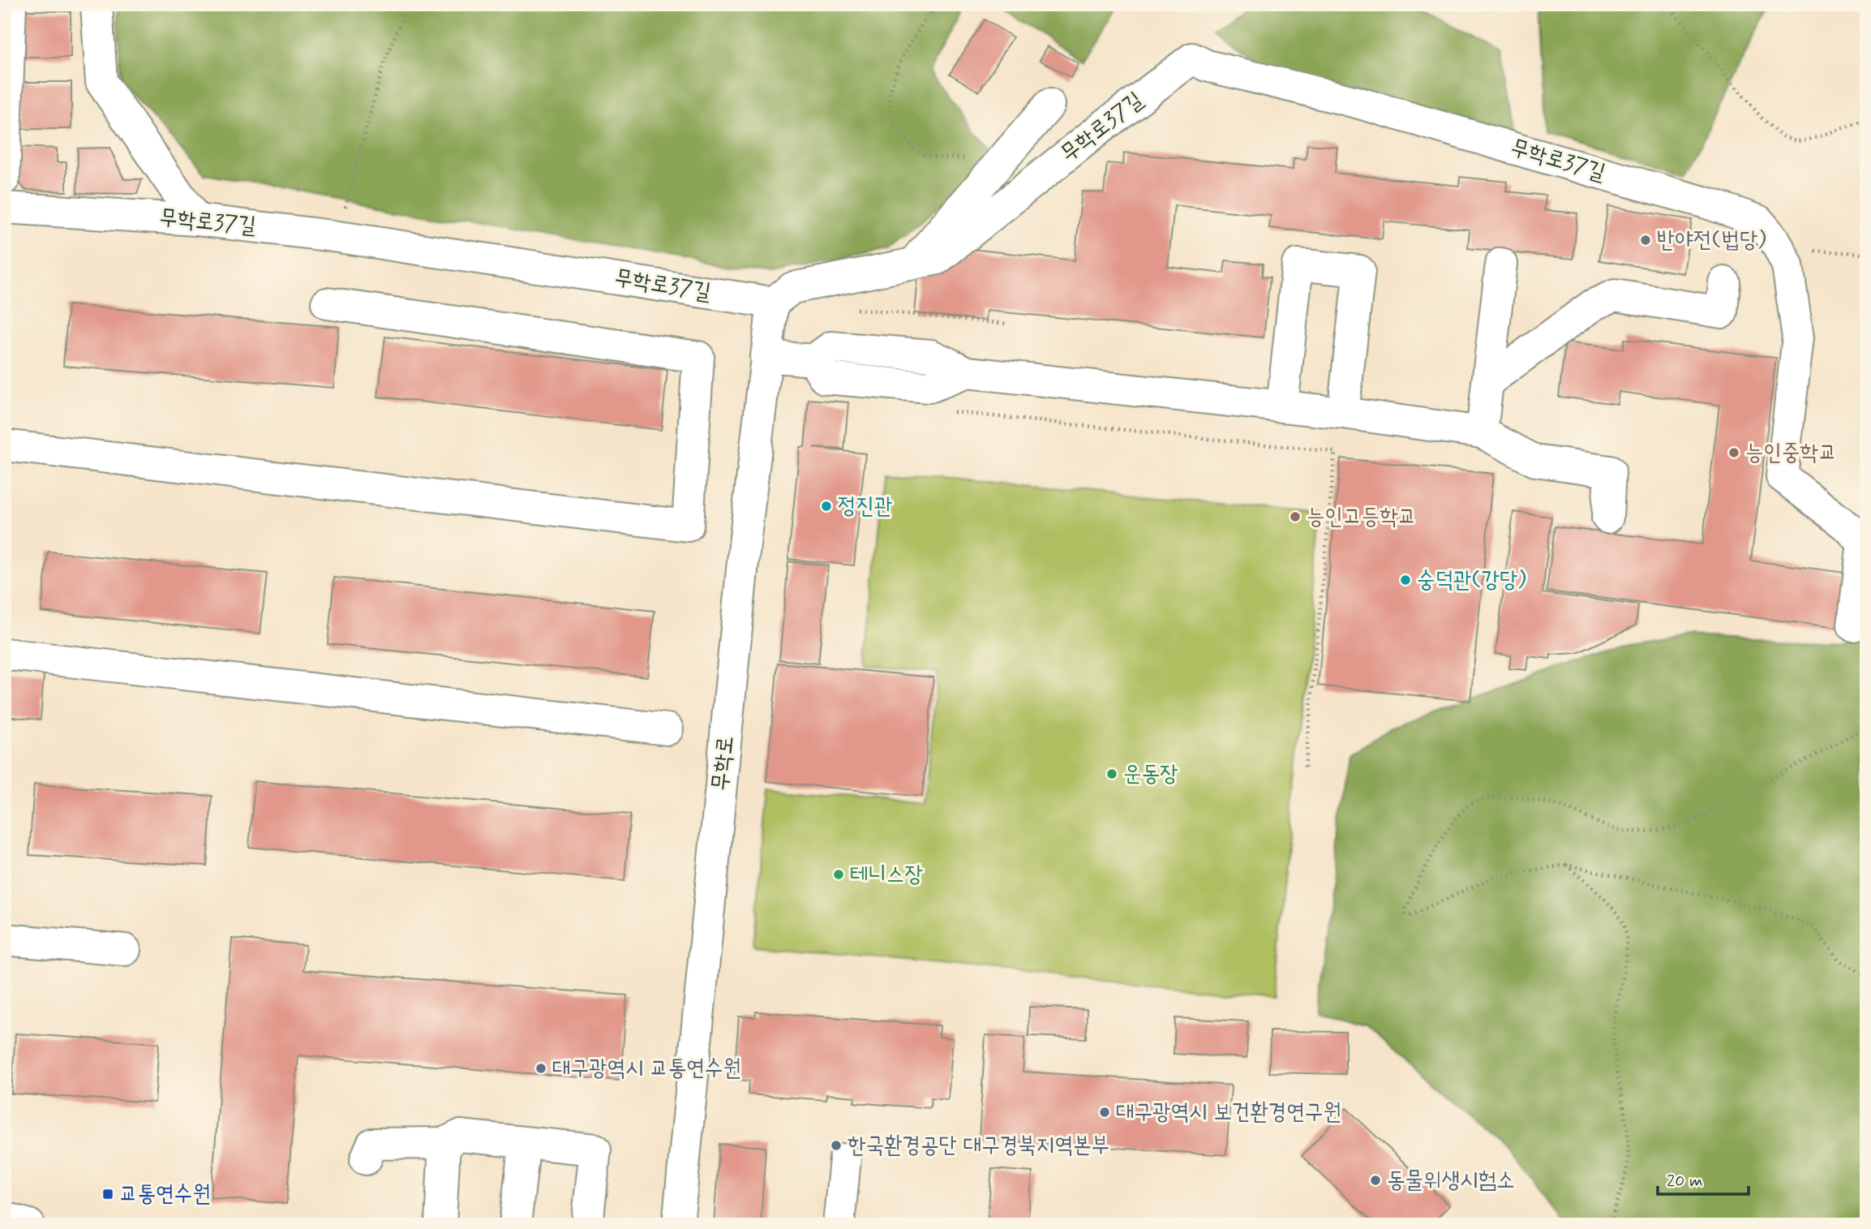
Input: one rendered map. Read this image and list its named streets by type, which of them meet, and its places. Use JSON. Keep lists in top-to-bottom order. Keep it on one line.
{"streets":{"street":["무학로37길","무학로"]},"crossings":[["무학로37길","무학로"]],"places":{"other":["반야전(법당)","능인중학교","정진관","능인고등학교","숭덕관(강당)","운동장","테니스장","대구광역시 교통연수원","대구광역시 보건환경연구원","한국환경공단 대구경북지역본부","동물위생시험소"],"transit":["교통연수원"]},"scale_bar":"20 m"}
